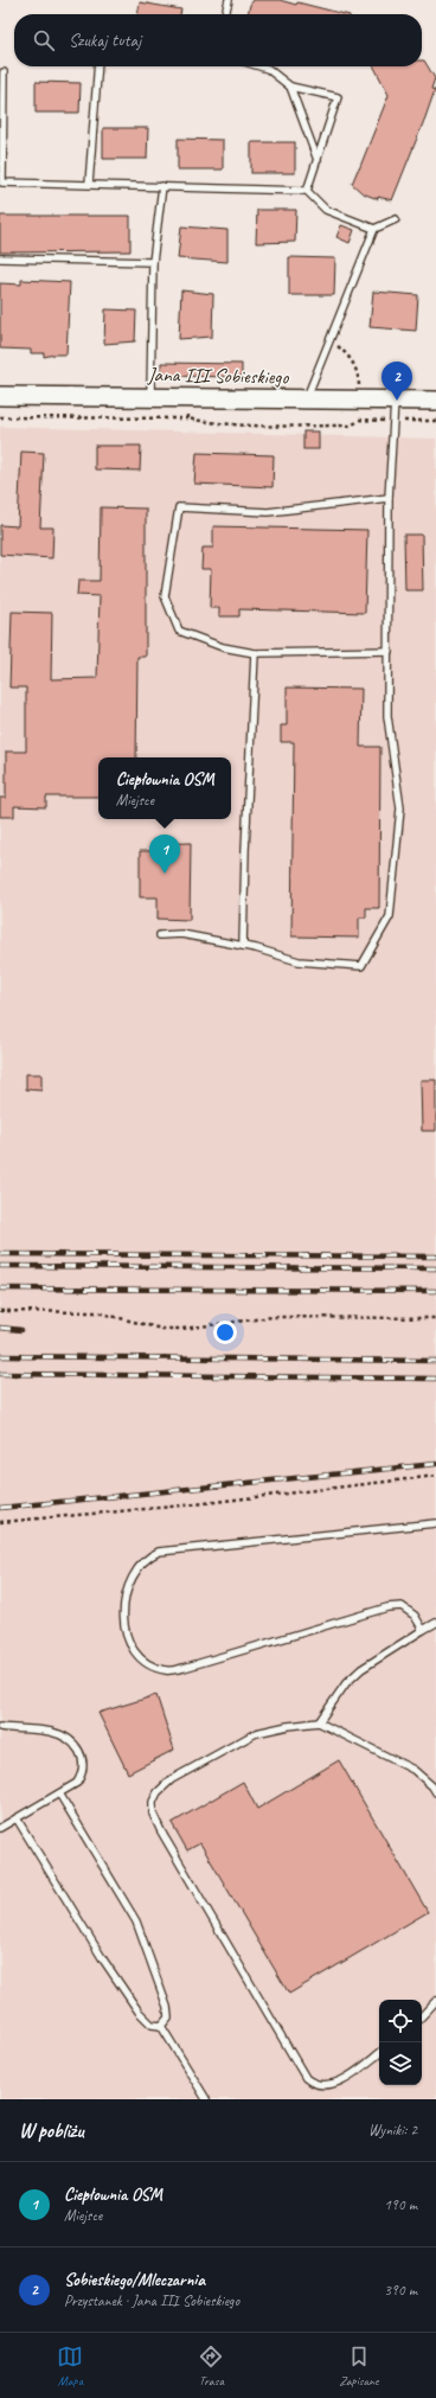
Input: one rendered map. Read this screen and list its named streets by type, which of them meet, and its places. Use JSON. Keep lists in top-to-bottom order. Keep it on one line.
{"streets":{"main road":["Jana III Sobieskiego"]},"page":{"search":"Szukaj tutaj","pins":["2","1"],"popup":["Ciepłownia OSM","Miejsce"],"heading":["W pobliżu","Wyniki: 2"],"list":[{"mark":"1","name":"Ciepłownia OSM","note":"Miejsce","value":"190 m"},{"mark":"2","name":"Sobieskiego/Mleczarnia","note":"Przystanek · Jana III Sobieskiego","value":"390 m"}],"nav":["Mapa","Trasa","Zapisane"]}}
